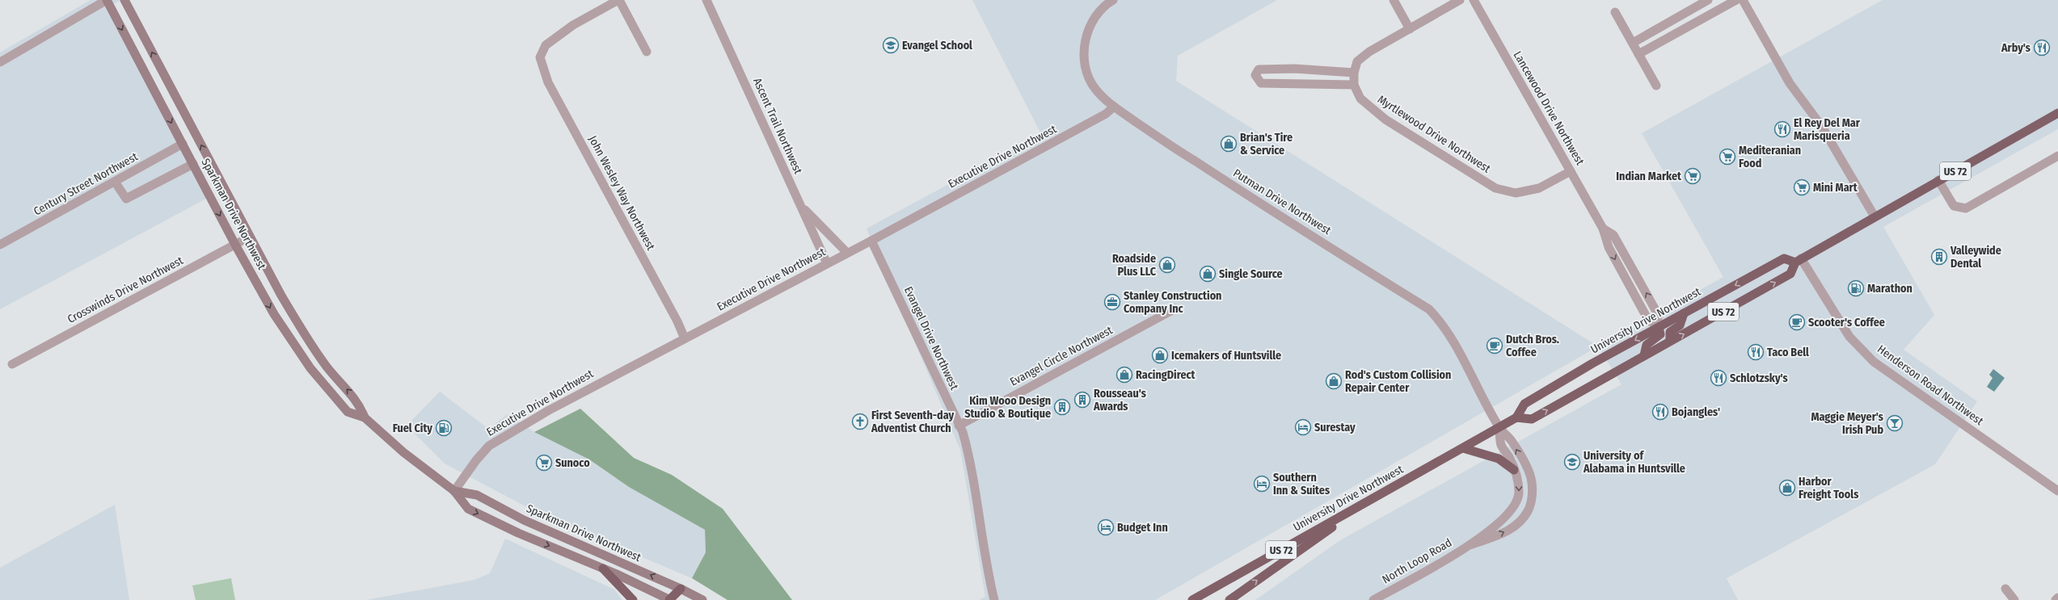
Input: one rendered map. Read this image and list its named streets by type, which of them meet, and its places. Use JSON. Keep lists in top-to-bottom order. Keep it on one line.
{"streets":{"highway":["US 72","University Drive Northwest"],"main road":["Sparkman Drive Northwest"],"street":["Lancewood Drive Northwest","Ascent Trail Northwest","Myrtlewood Drive Northwest","Executive Drive Northwest","Century Street Northwest","John Wesley Way Northwest","Putman Drive Northwest","Crosswinds Drive Northwest","Evangel Drive Northwest","Evangel Circle Northwest","Henderson Road Northwest","North Loop Road"]},"crossings":[["Lancewood Drive Northwest","Myrtlewood Drive Northwest"],["Lancewood Drive Northwest","University Drive Northwest"],["Ascent Trail Northwest","Executive Drive Northwest"],["Executive Drive Northwest","John Wesley Way Northwest"],["Executive Drive Northwest","Putman Drive Northwest"],["Executive Drive Northwest","Sparkman Drive Northwest"],["Executive Drive Northwest","Evangel Drive Northwest"],["US 72","University Drive Northwest"],["US 72","Henderson Road Northwest"],["Century Street Northwest","Sparkman Drive Northwest"],["Putman Drive Northwest","University Drive Northwest"],["Putman Drive Northwest","North Loop Road"],["Sparkman Drive Northwest","Crosswinds Drive Northwest"],["University Drive Northwest","Henderson Road Northwest"],["University Drive Northwest","North Loop Road"],["Evangel Drive Northwest","Evangel Circle Northwest"]],"places":{"school or university":["Evangel School","University of Alabama in Huntsville"],"restaurant":["Arby's","El Rey Del Mar Marisqueria","Taco Bell","Schlotzsky's","Bojangles'"],"shop":["Brian's Tire & Service","Roadside Plus LLC","Single Source","Icemakers of Huntsville","RacingDirect","Rod's Custom Collision Repair Center","Harbor Freight Tools"],"supermarket":["Mediteranian Food","Indian Market","Mini Mart","Sunoco"],"building":["Valleywide Dental","Rousseau's Awards","Kim Wooo Design Studio & Boutique"],"fuel station":["Marathon","Fuel City"],"office":["Stanley Construction Company Inc"],"cafe":["Scooter's Coffee","Dutch Bros. Coffee"],"church":["First Seventh-day Adventist Church"],"bar":["Maggie Meyer's Irish Pub"],"hotel":["Surestay","Southern Inn & Suites","Budget Inn"]}}
